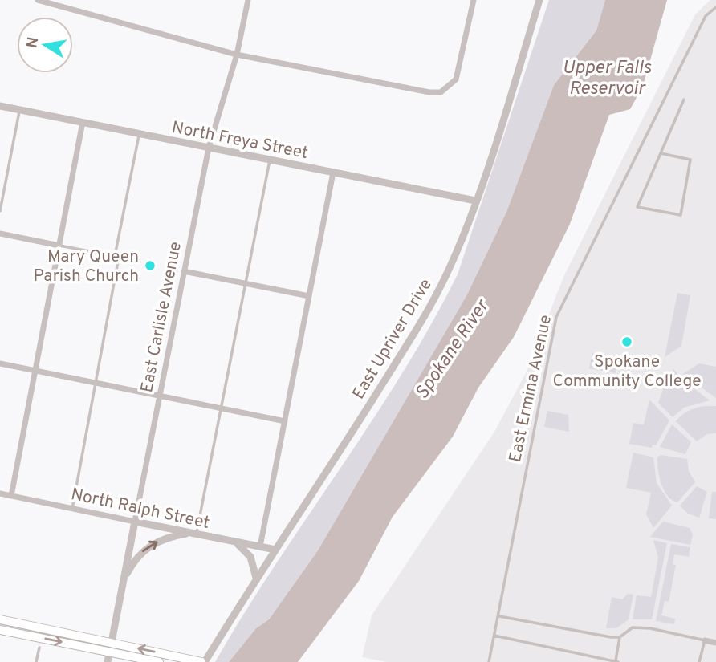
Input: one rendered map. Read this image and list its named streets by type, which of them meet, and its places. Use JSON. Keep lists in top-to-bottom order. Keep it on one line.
{"streets":{"street":["North Freya Street","East Carlisle Avenue","East Upriver Drive","North Ralph Street"],"lane":["East Ermina Avenue"]},"crossings":[["North Freya Street","East Carlisle Avenue"],["North Freya Street","East Upriver Drive"],["East Carlisle Avenue","East Upriver Drive"],["East Carlisle Avenue","North Ralph Street"],["East Upriver Drive","North Ralph Street"]],"water":["Upper Falls Reservoir","Spokane River"],"places":["Mary Queen Parish Church","Spokane Community College"],"north":"left"}
